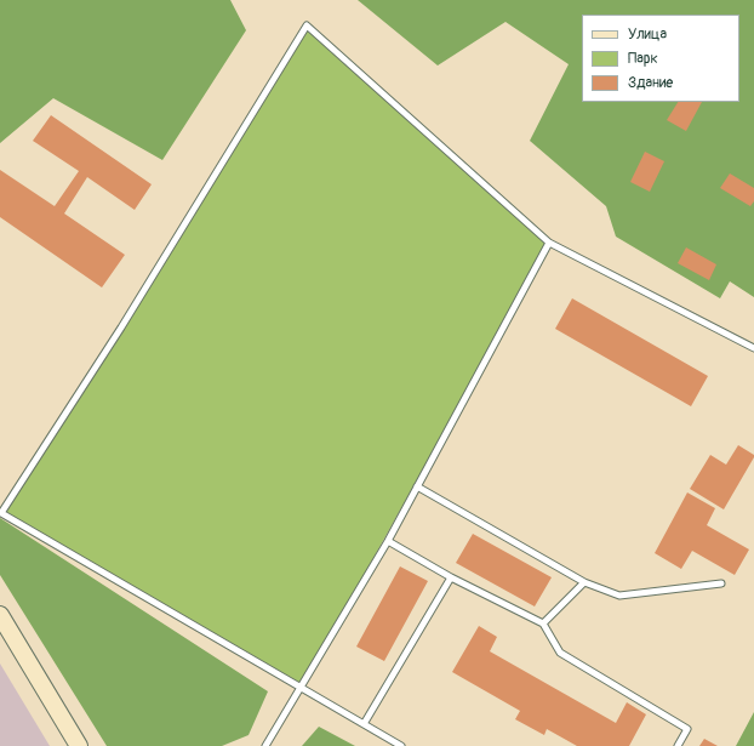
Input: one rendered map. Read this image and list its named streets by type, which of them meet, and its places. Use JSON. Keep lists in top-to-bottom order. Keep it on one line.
{"legend":["Улица","Парк","Здание"]}
